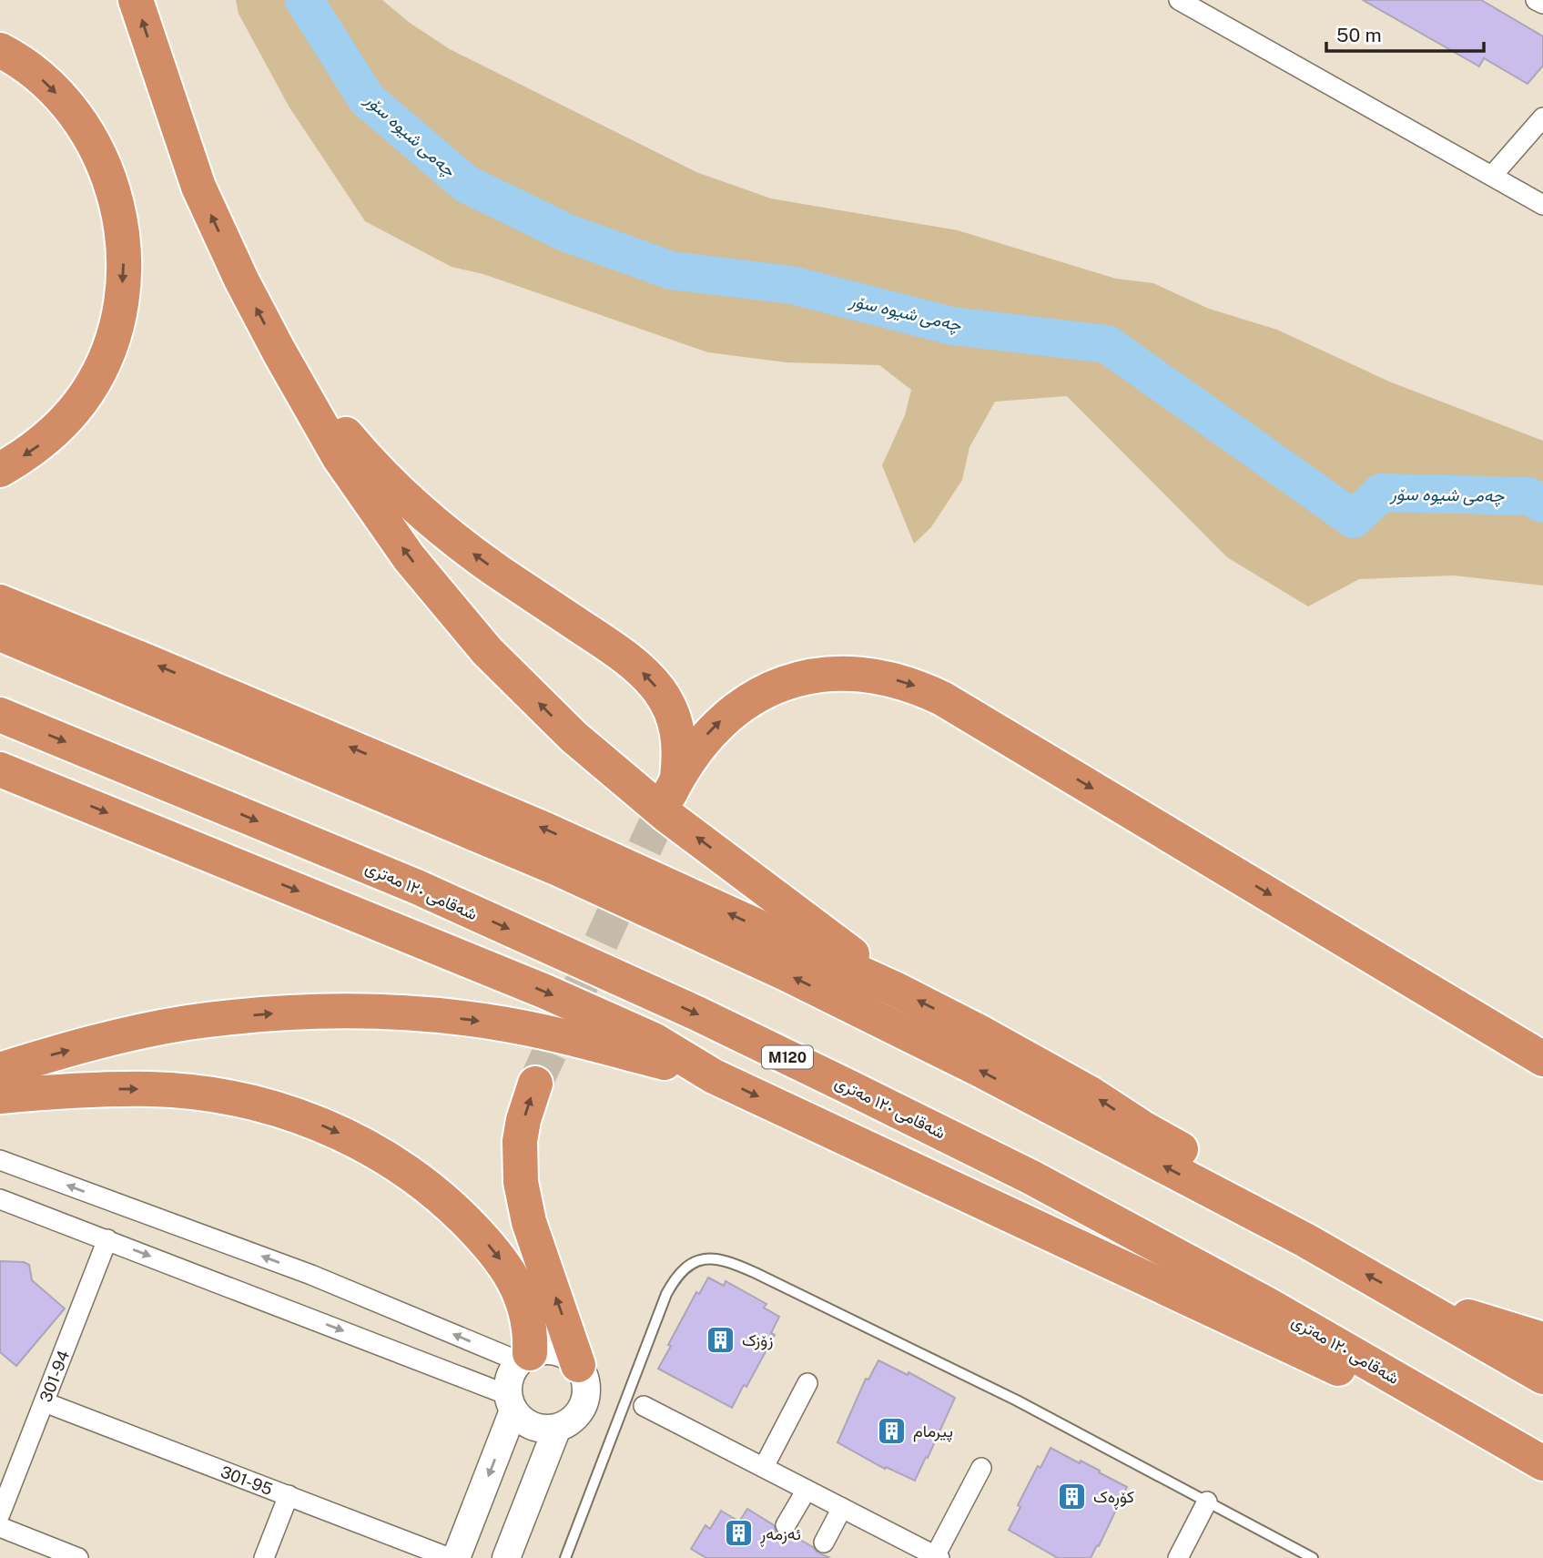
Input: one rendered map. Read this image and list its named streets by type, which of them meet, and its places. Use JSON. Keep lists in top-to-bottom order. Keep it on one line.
{"streets":{"highway":["شەقامی ١٢٠ مەتری","M120"],"street":["301-94","301-95"]},"crossings":[["301-94","301-95"]],"water":["چەمی شیوە سۆر"],"places":{"building":["زۆزک","پیرمام","کۆڕەک","ئەزمەڕ"]},"scale_bar":"50 m"}
